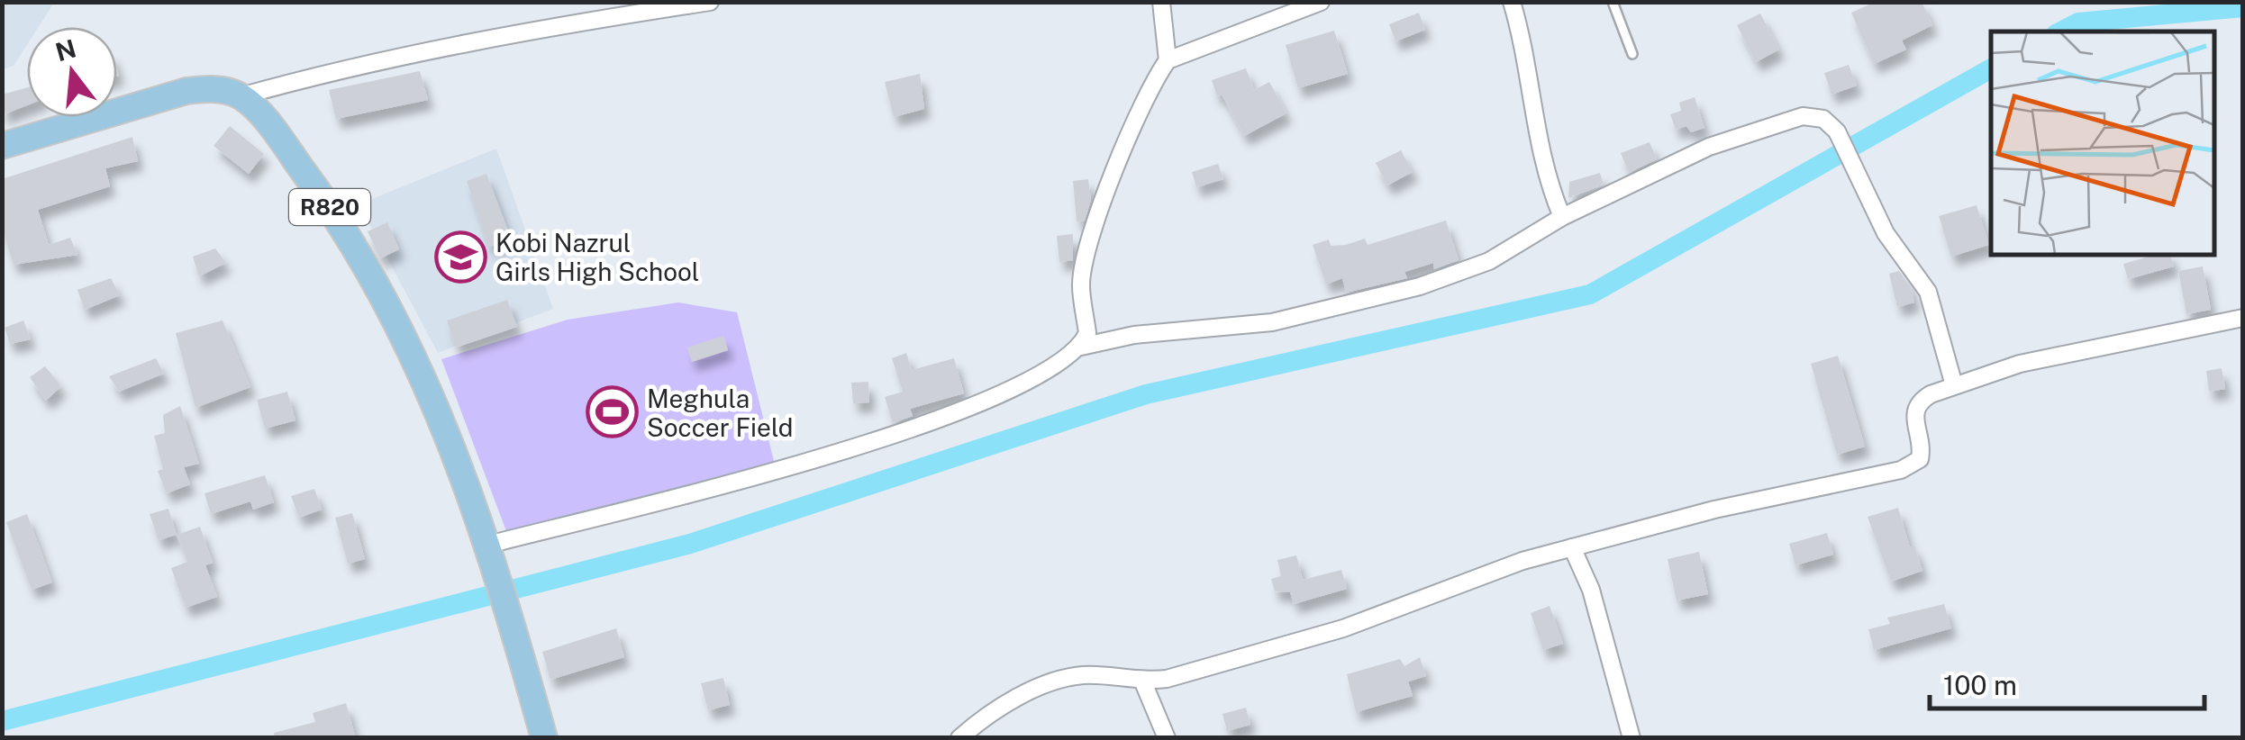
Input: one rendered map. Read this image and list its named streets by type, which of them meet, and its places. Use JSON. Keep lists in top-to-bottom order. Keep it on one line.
{"streets":{"main road":["R820"]},"places":{"school or university":["Kobi Nazrul Girls High School"],"sports":["Meghula Soccer Field"]},"scale_bar":"100 m","north":"top"}
